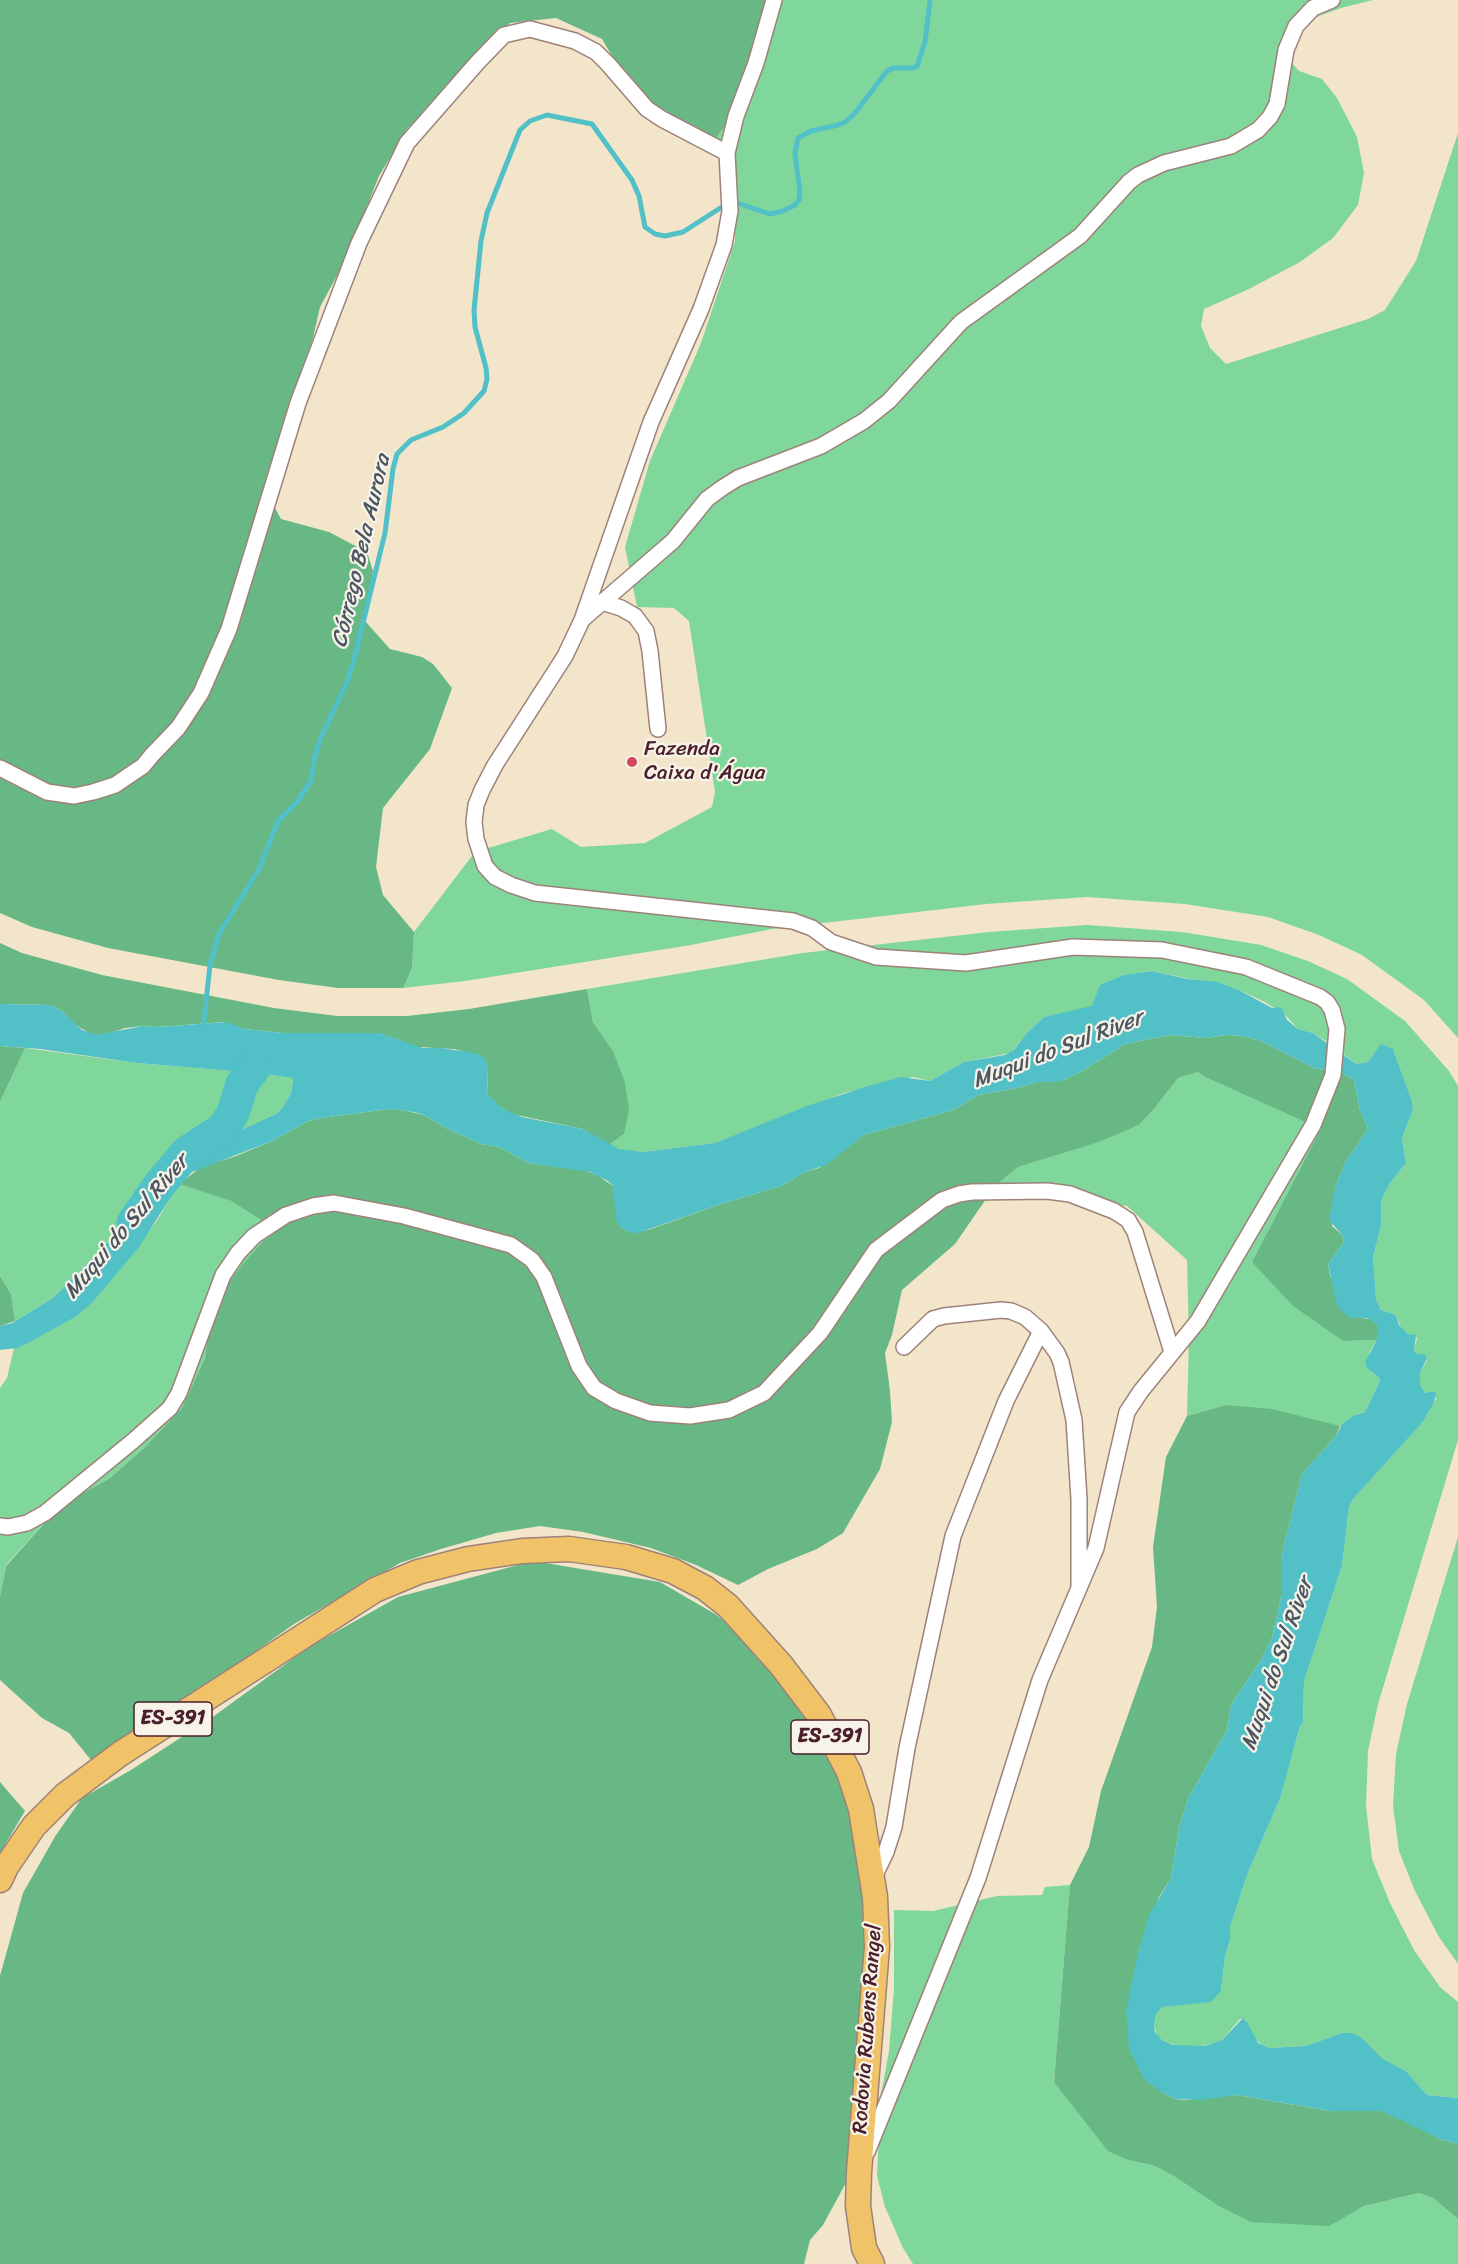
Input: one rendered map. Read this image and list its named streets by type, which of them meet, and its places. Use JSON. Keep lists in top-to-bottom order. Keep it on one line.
{"streets":{"main road":["ES-391","Rodovia Rubens Rangel"]},"water":["Córrego Bela Aurora","Muqui do Sul River"],"places":["Fazenda Caixa d'Água"]}
